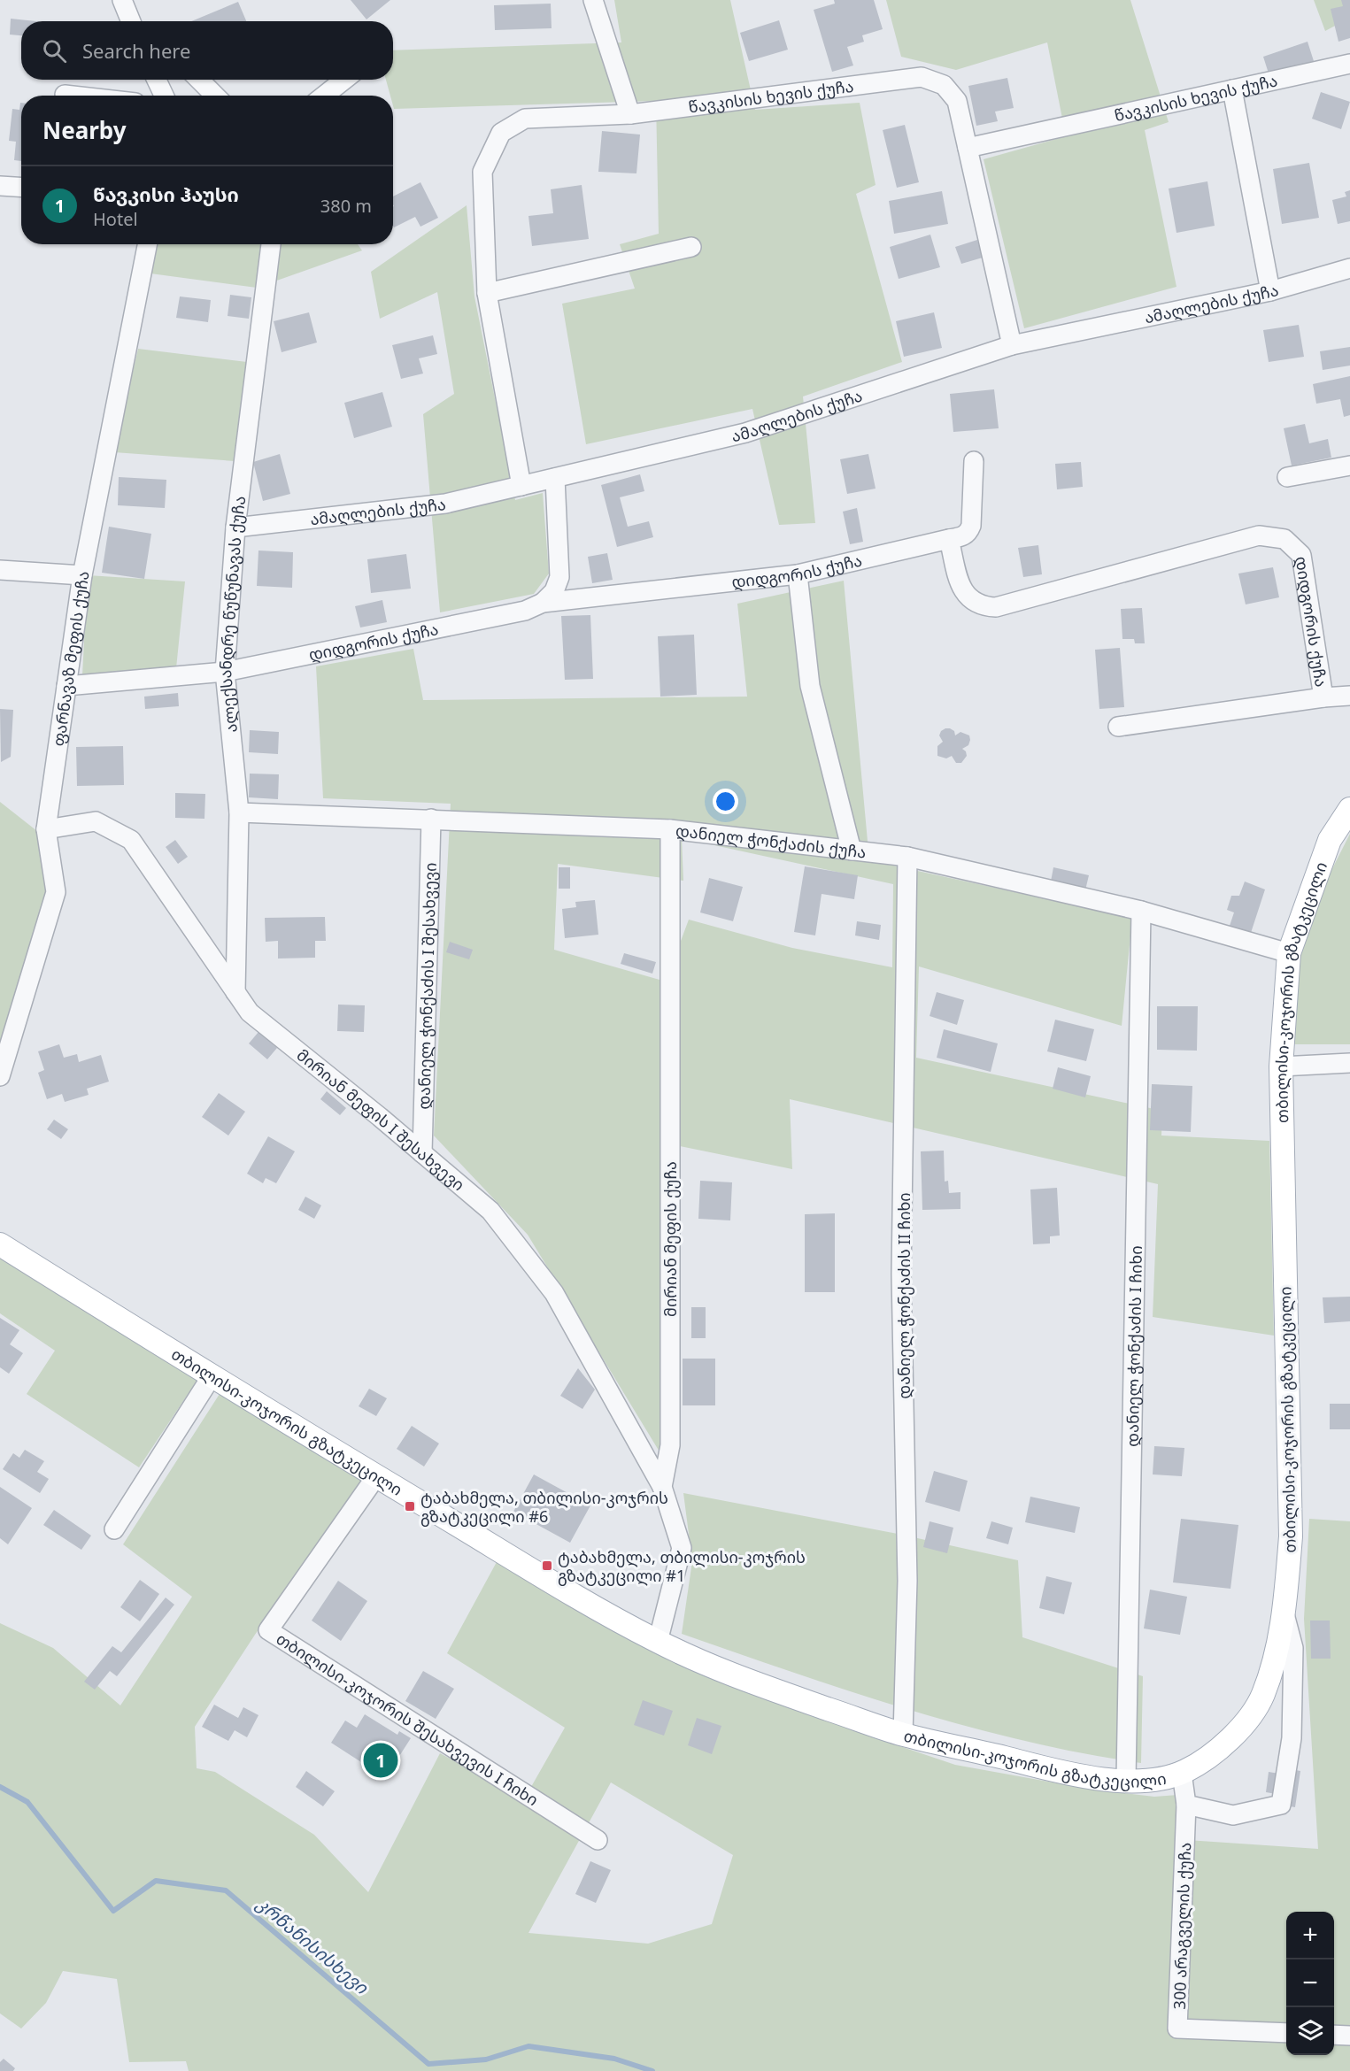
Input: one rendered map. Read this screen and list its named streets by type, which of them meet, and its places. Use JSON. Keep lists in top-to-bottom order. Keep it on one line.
{"streets":{"main road":["თბილისი-კოჯორის გზატკეცილი"],"street":["წავკისის ხევის ქუჩა","ამაღლების ქუჩა","დიდგორის ქუჩა","ალექსანდრე წუწუნავას ქუჩა","ფარნავაზ მეფის ქუჩა","დანიელ ჭონქაძის ქუჩა","დანიელ ჭონქაძის I შესახვევი","მირიან მეფის I შესახვევი","მირიან მეფის ქუჩა","დანიელ ჭონქაძის II ჩიხი","დანიელ ჭონქაძის I ჩიხი","თბილისი-კოჯორის შესახვევის I ჩიხი","300 არაგველის ქუჩა"]},"crossings":[["წავკისის ხევის ქუჩა","ამაღლების ქუჩა"],["ამაღლების ქუჩა","ალექსანდრე წუწუნავას ქუჩა"],["დიდგორის ქუჩა","ალექსანდრე წუწუნავას ქუჩა"],["დიდგორის ქუჩა","ფარნავაზ მეფის ქუჩა"],["ალექსანდრე წუწუნავას ქუჩა","დანიელ ჭონქაძის ქუჩა"],["ალექსანდრე წუწუნავას ქუჩა","მირიან მეფის I შესახვევი"],["ფარნავაზ მეფის ქუჩა","მირიან მეფის I შესახვევი"],["დანიელ ჭონქაძის ქუჩა","დანიელ ჭონქაძის I შესახვევი"],["დანიელ ჭონქაძის ქუჩა","თბილისი-კოჯორის გზატკეცილი"],["დანიელ ჭონქაძის ქუჩა","მირიან მეფის ქუჩა"],["დანიელ ჭონქაძის ქუჩა","დანიელ ჭონქაძის II ჩიხი"],["დანიელ ჭონქაძის ქუჩა","დანიელ ჭონქაძის I ჩიხი"],["დანიელ ჭონქაძის I შესახვევი","მირიან მეფის I შესახვევი"],["თბილისი-კოჯორის გზატკეცილი","მირიან მეფის ქუჩა"],["თბილისი-კოჯორის გზატკეცილი","დანიელ ჭონქაძის II ჩიხი"],["თბილისი-კოჯორის გზატკეცილი","დანიელ ჭონქაძის I ჩიხი"],["თბილისი-კოჯორის გზატკეცილი","თბილისი-კოჯორის შესახვევის I ჩიხი"],["მირიან მეფის I შესახვევი","მირიან მეფის ქუჩა"]],"water":["კრწანისისხევი"],"places":{"transit":["ტაბახმელა, თბილისი-კოჯრის გზატკეცილი #6","ტაბახმელა, თბილისი-კოჯრის გზატკეცილი #1"]},"page":{"search":"Search here","heading":"Nearby","list":[{"mark":"1","name":"წავკისი ჰაუსი","note":"Hotel","value":"380 m"}],"pins":"1","map_buttons":["+","−"]}}
